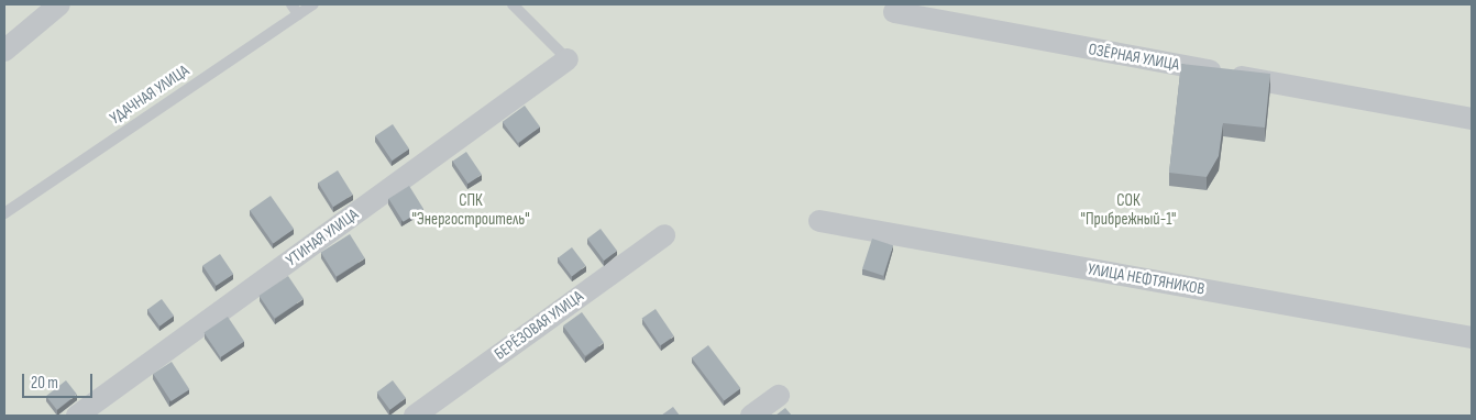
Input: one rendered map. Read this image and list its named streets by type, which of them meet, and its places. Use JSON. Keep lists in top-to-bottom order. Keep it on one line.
{"streets":{"street":["ОЗЁРНАЯ УЛИЦА","УТИНАЯ УЛИЦА","УЛИЦА НЕФТЯНИКОВ","БЕРЁЗОВАЯ УЛИЦА"],"lane":["УДАЧНАЯ УЛИЦА"]},"parks":["СПК \"Энергостроитель\"","СОК \"Прибрежный-1\""],"scale_bar":"20 m"}
